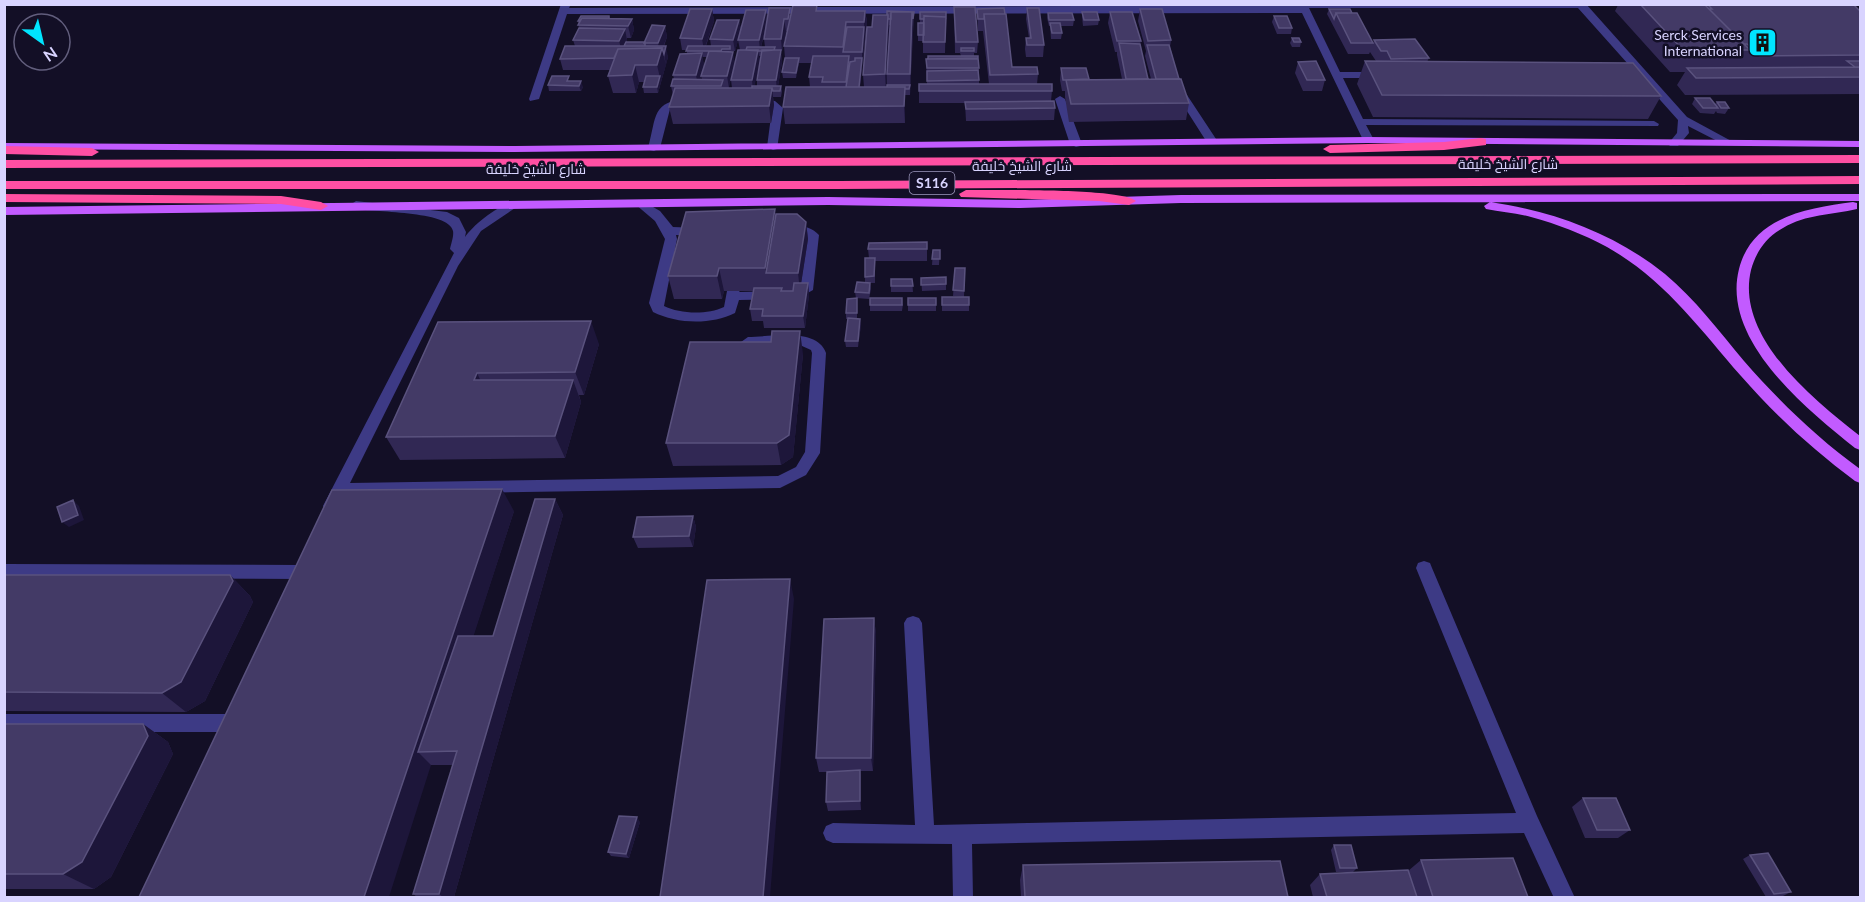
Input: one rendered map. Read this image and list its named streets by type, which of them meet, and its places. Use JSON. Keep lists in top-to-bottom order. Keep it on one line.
{"streets":{"highway":["شارع الشيخ خليفة","S116"]},"places":{"building":["Serck Services International"]},"north":"bottom right"}
